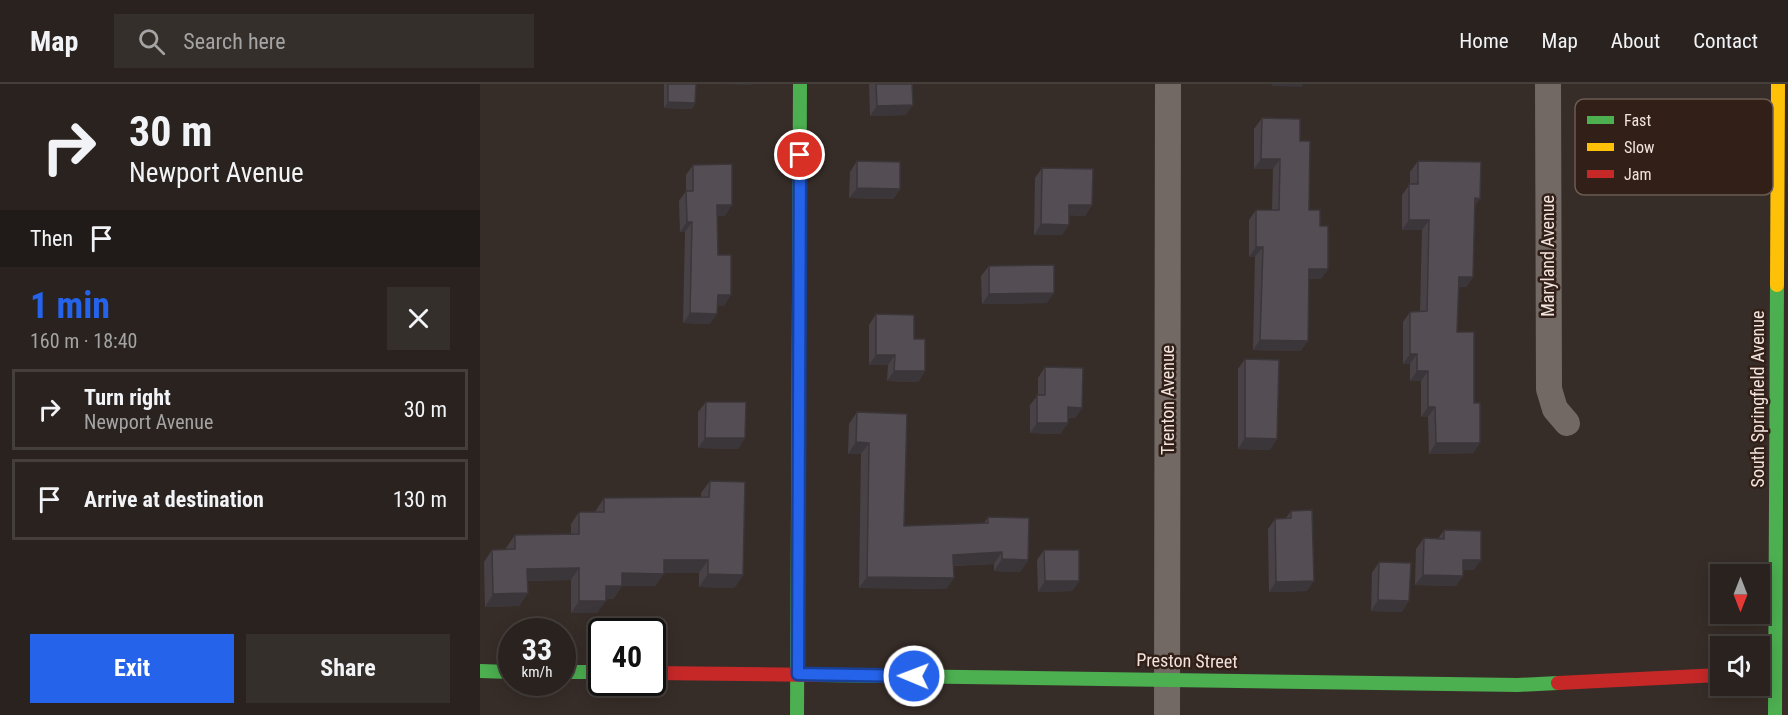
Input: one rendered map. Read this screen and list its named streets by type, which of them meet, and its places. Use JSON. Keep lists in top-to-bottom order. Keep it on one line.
{"streets":{"street":["Maryland Avenue","South Springfield Avenue","Trenton Avenue","Preston Street"]},"crossings":[["Trenton Avenue","Preston Street"]],"legend":["Fast","Slow","Jam"],"north":"bottom","page":{"header":"Map","search":"Search here","nav":["Home","Map","About","Contact"],"turn":["30 m","Newport Avenue"],"then":"Then","heading":["1 min","160 m · 18:40"],"list":[{"name":"Turn right","note":"Newport Avenue","value":"30 m"},{"name":"Arrive at destination","value":"130 m"}],"speed":"33 km/h","limit":"40","buttons":["Exit","Share"]}}
